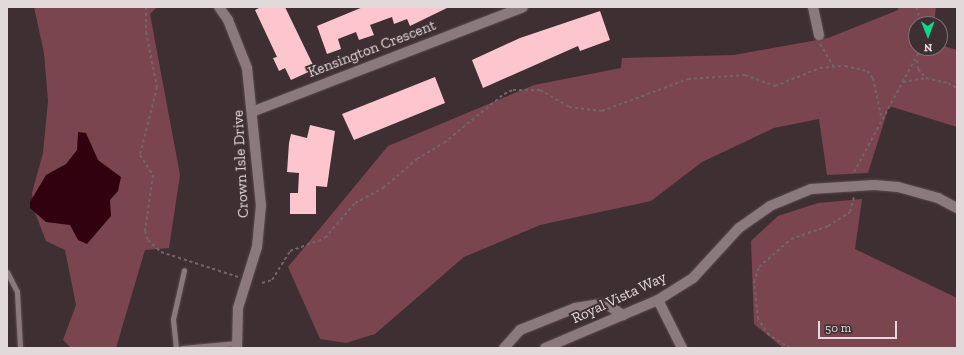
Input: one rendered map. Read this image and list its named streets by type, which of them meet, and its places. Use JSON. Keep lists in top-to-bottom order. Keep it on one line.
{"streets":{"street":["Kensington Crescent","Crown Isle Drive","Royal Vista Way"]},"crossings":[["Kensington Crescent","Crown Isle Drive"]],"scale_bar":"50 m","north":"bottom"}
